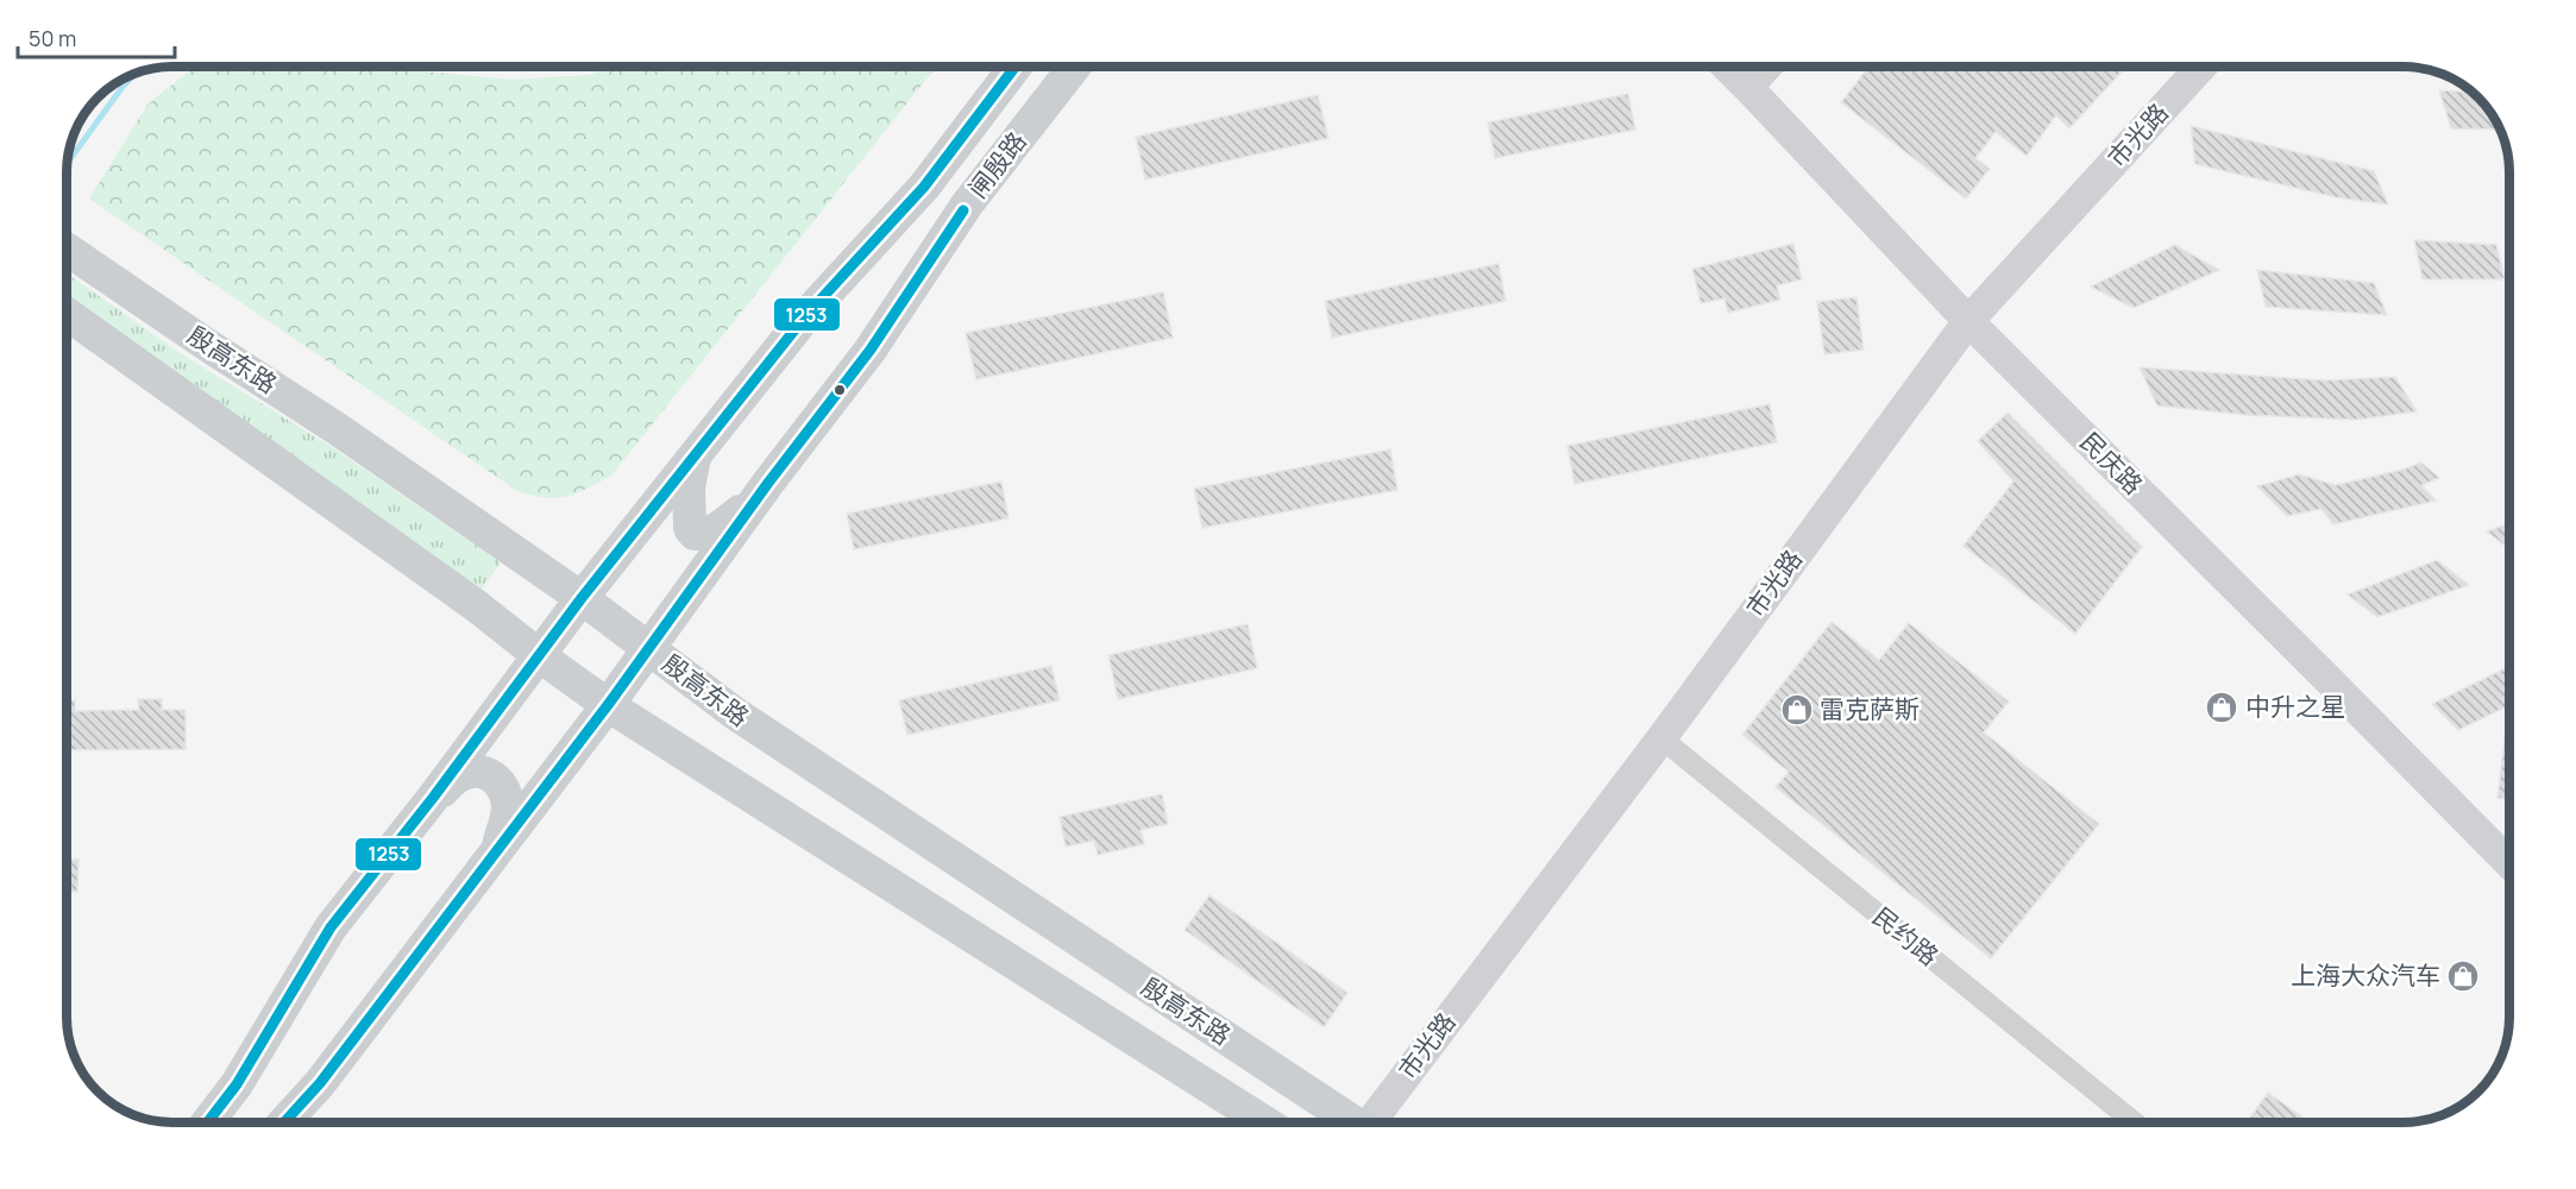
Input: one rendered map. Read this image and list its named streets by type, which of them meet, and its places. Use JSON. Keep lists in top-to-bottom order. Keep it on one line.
{"streets":{"main road":["闸殷路","殷高东路"],"street":["市光路","民庆路","民约路"]},"crossings":[["市光路","民庆路"],["市光路","民约路"],["闸殷路","殷高东路"]],"places":{"shop":["中升之星","雷克萨斯","上海大众汽车"]},"lines":["transit line 1253"],"scale_bar":"50 m"}
